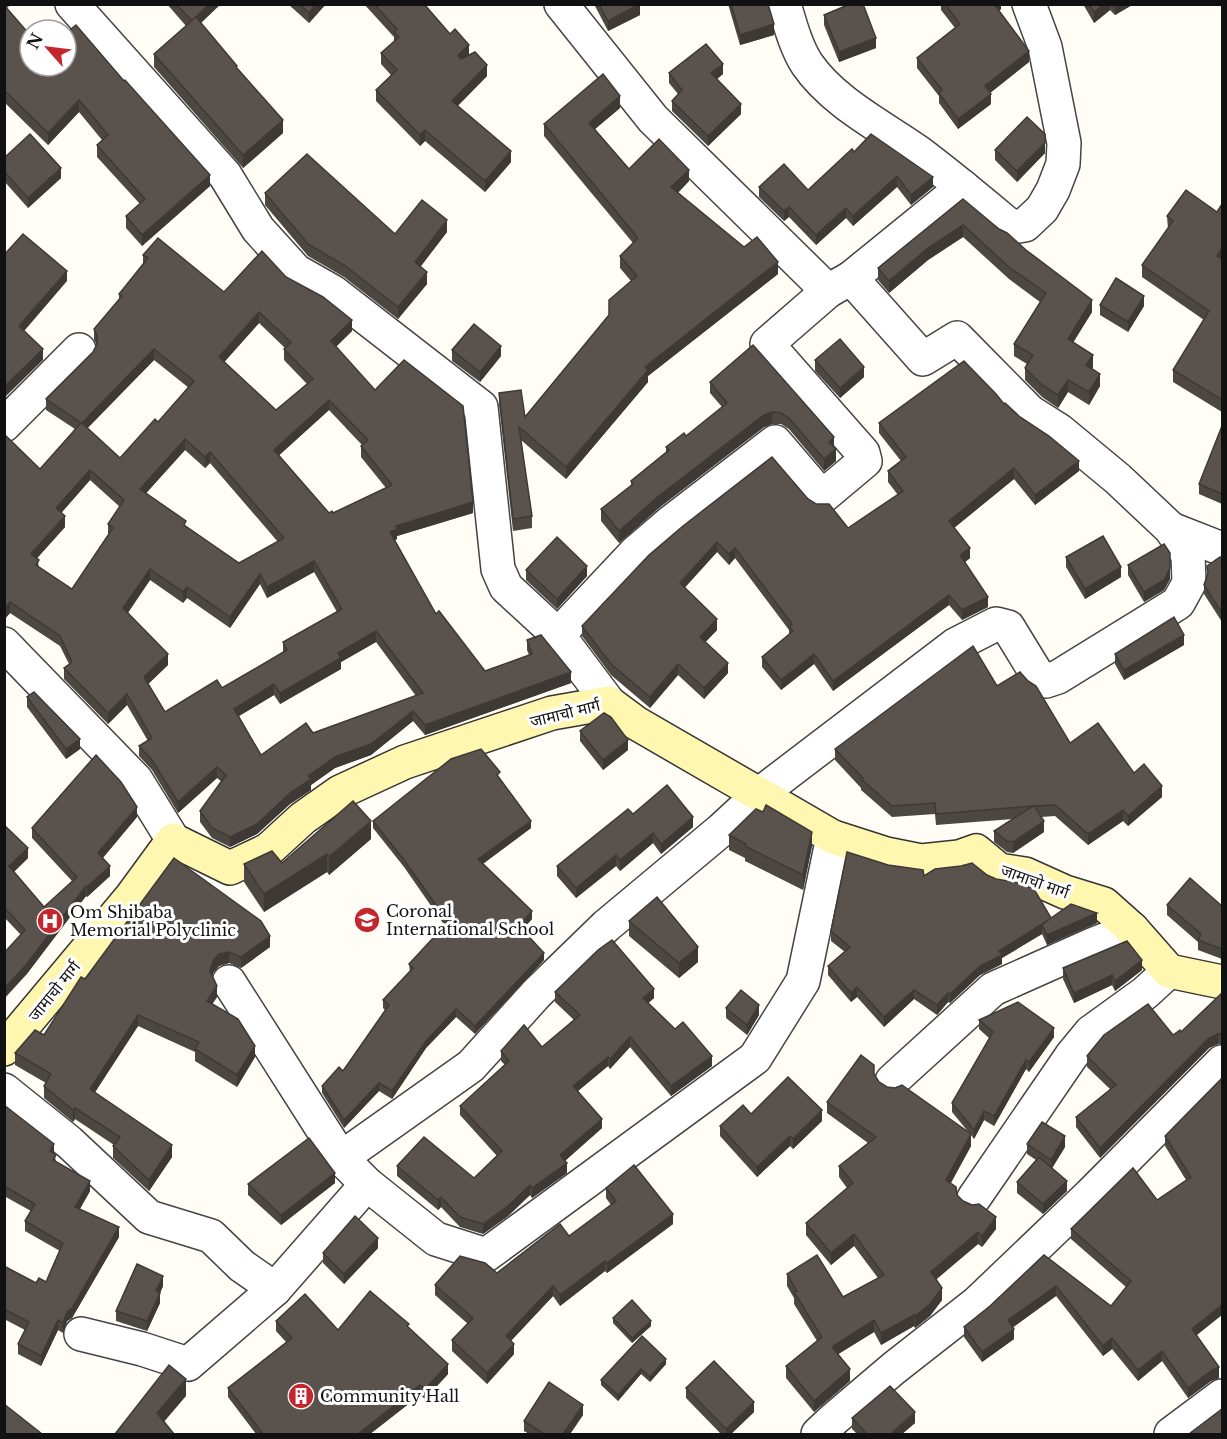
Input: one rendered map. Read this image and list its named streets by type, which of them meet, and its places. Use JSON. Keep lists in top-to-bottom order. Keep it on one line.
{"streets":{"street":["जामाचो मार्ग"]},"places":{"school or university":["Coronal International School"],"hospital":["Om Shibaba Memorial Polyclinic"],"building":["Community Hall"]},"north":"top left"}
